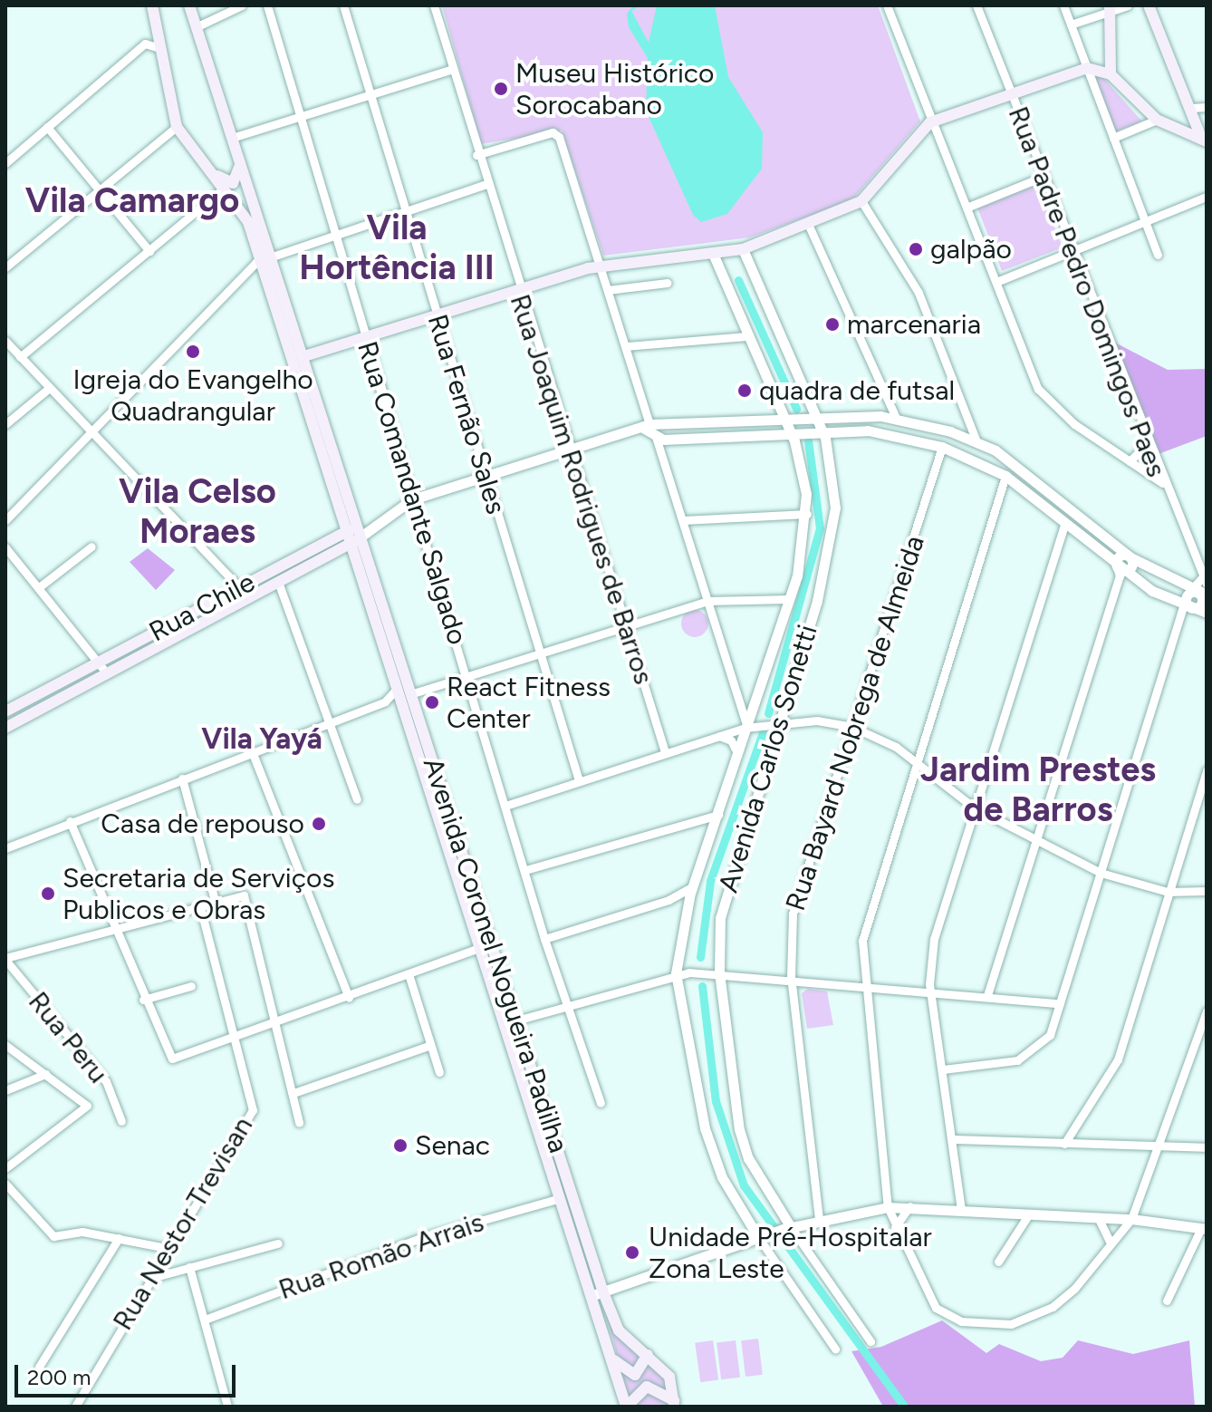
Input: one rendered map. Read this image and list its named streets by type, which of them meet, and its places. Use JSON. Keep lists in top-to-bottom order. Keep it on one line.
{"streets":{"main road":["Rua Chile","Avenida Coronel Nogueira Padilha"],"street":["Rua Padre Pedro Domingos Paes","Rua Fernão Sales","Rua Joaquim Rodrigues de Barros","Rua Comandante Salgado","Rua Bayard Nobrega de Almeida","Avenida Carlos Sonetti","Rua Peru","Rua Nestor Trevisan","Rua Romão Arrais"]},"crossings":[["Rua Chile","Avenida Coronel Nogueira Padilha"],["Rua Bayard Nobrega de Almeida","Avenida Carlos Sonetti"],["Avenida Coronel Nogueira Padilha","Rua Romão Arrais"]],"districts":["Vila Camargo","Vila Hortência III","Vila Celso Moraes","Vila Yayá","Jardim Prestes de Barros"],"places":["Museu Histórico Sorocabano","galpão","marcenaria","Igreja do Evangelho Quadrangular","quadra de futsal","React Fitness Center","Casa de repouso","Secretaria de Serviços Publicos e Obras","Senac","Unidade Pré-Hospitalar Zona Leste"],"scale_bar":"200 m"}
